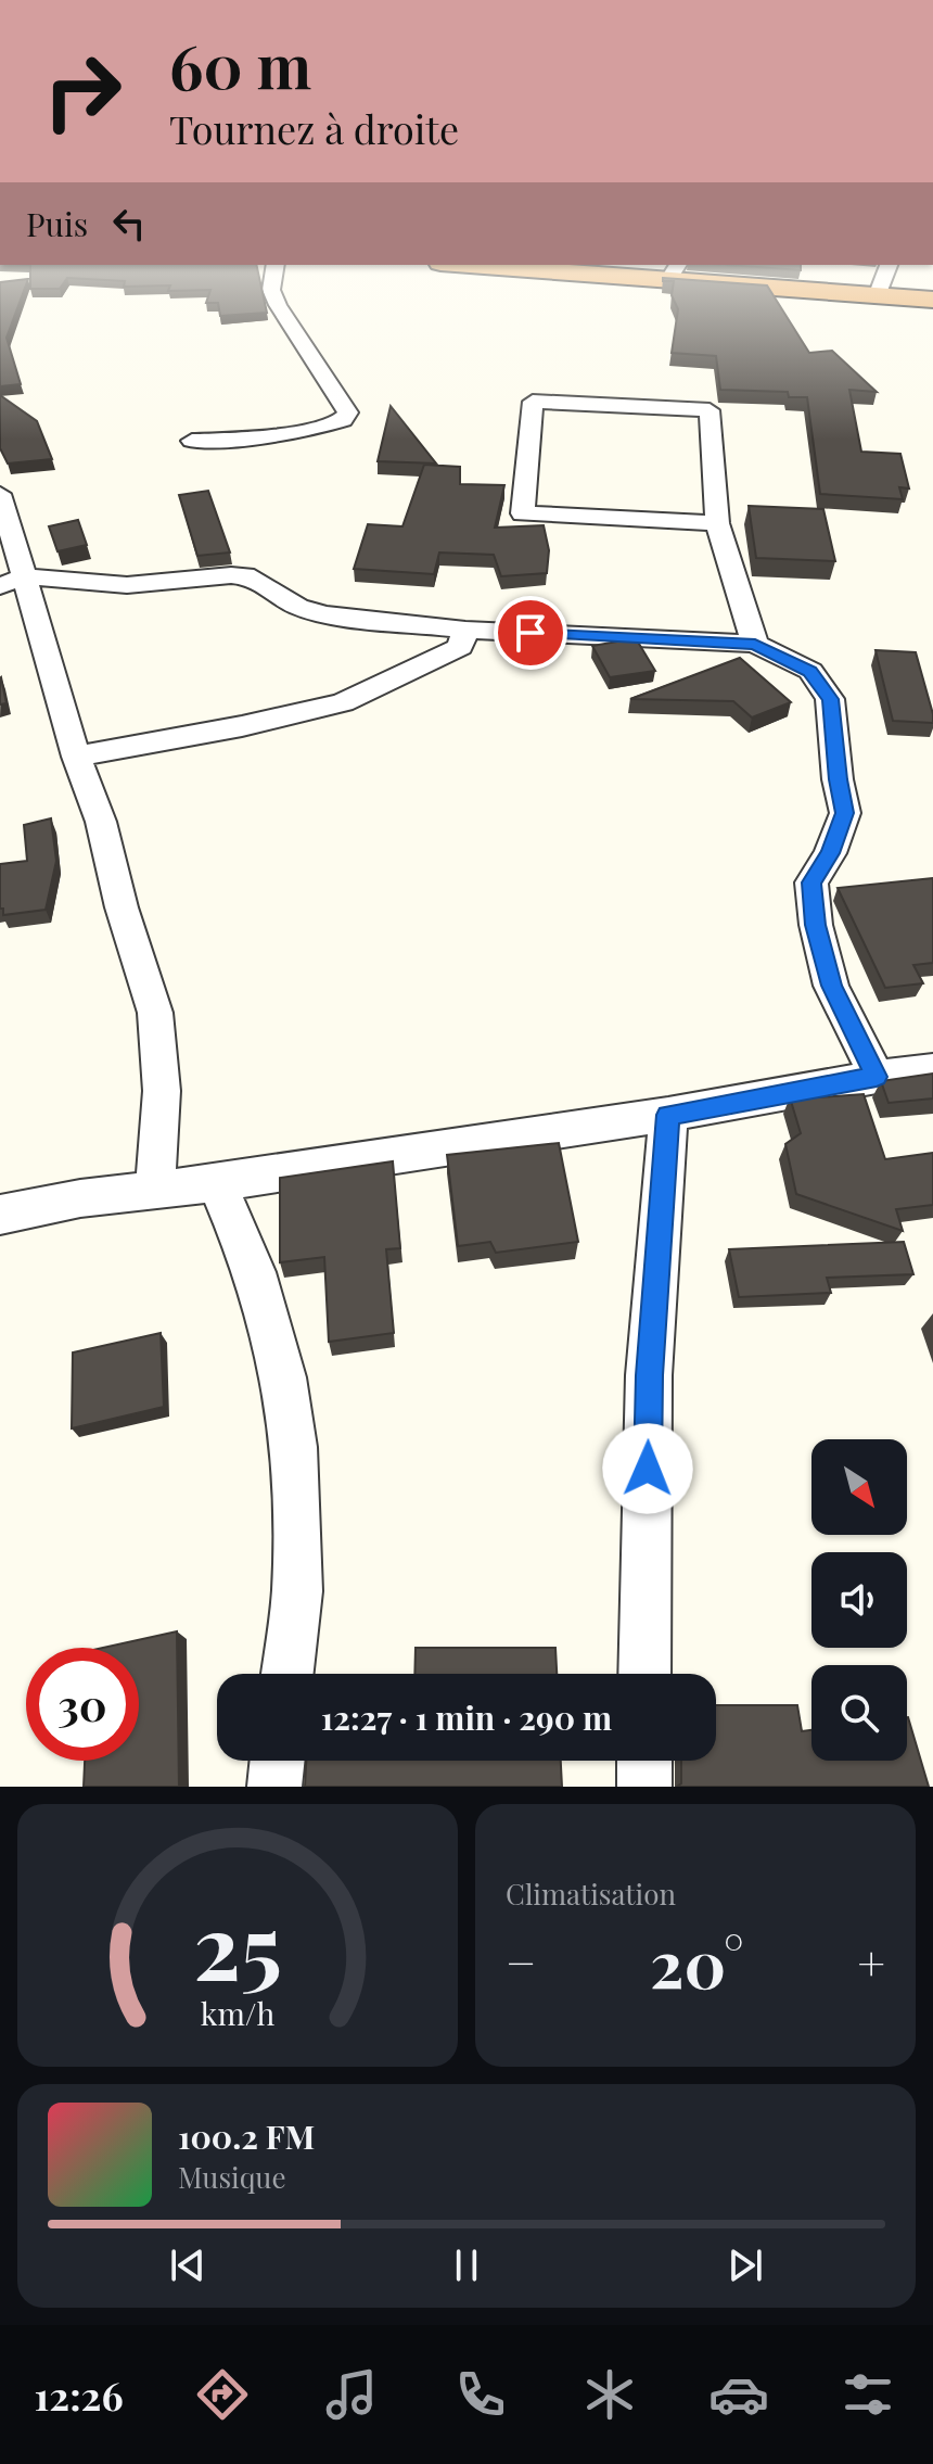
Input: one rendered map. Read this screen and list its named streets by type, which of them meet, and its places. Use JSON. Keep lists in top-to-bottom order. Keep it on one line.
{"north":"bottom right","page":{"turn":["60 m","Tournez à droite"],"then":"Puis","limit":"30","trip":"12:27 · 1 min · 290 m","tile":"Climatisation","heat":["−","20°","+"],"song":["100.2 FM","Musique"],"tabs":"12:26","gauge":["25","km/h"]}}
